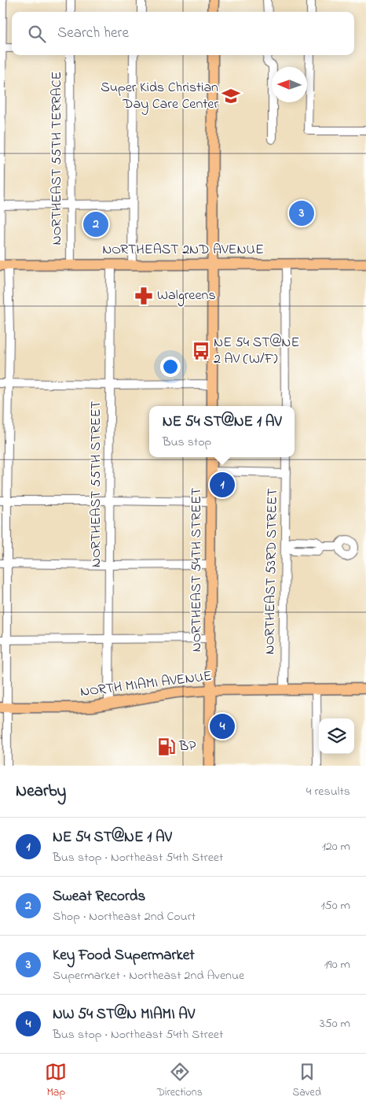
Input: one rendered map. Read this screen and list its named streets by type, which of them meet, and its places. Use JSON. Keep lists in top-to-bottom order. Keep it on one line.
{"streets":{"main road":["NORTHEAST 2ND AVENUE","NORTHEAST 54TH STREET","NORTH MIAMI AVENUE"],"street":["NORTHEAST 55TH TERRACE","NORTHEAST 55TH STREET","NORTHEAST 53RD STREET"]},"crossings":[["NORTHEAST 55TH TERRACE","NORTHEAST 2ND AVENUE"],["NORTHEAST 2ND AVENUE","NORTHEAST 55TH STREET"],["NORTHEAST 55TH STREET","NORTH MIAMI AVENUE"],["NORTHEAST 54TH STREET","NORTH MIAMI AVENUE"],["NORTHEAST 53RD STREET","NORTH MIAMI AVENUE"]],"places":{"school or university":["Super Kids Christian Day Care Center"],"pharmacy":["Walgreens"],"bus stop":["NE 54 ST@NE 2 AV (W/F)"],"fuel station":["BP"]},"north":"left","page":{"search":"Search here","pins":["3","2","1","4"],"popup":["NE 54 ST@NE 1 AV","Bus stop"],"heading":["Nearby","4 results"],"list":[{"mark":"1","name":"NE 54 ST@NE 1 AV","note":"Bus stop · Northeast 54th Street","value":"120 m"},{"mark":"2","name":"Sweat Records","note":"Shop · Northeast 2nd Court","value":"150 m"},{"mark":"3","name":"Key Food Supermarket","note":"Supermarket · Northeast 2nd Avenue","value":"190 m"},{"mark":"4","name":"NW 54 ST@N MIAMI AV","note":"Bus stop · Northeast 54th Street","value":"350 m"}],"nav":["Map","Directions","Saved"]}}
